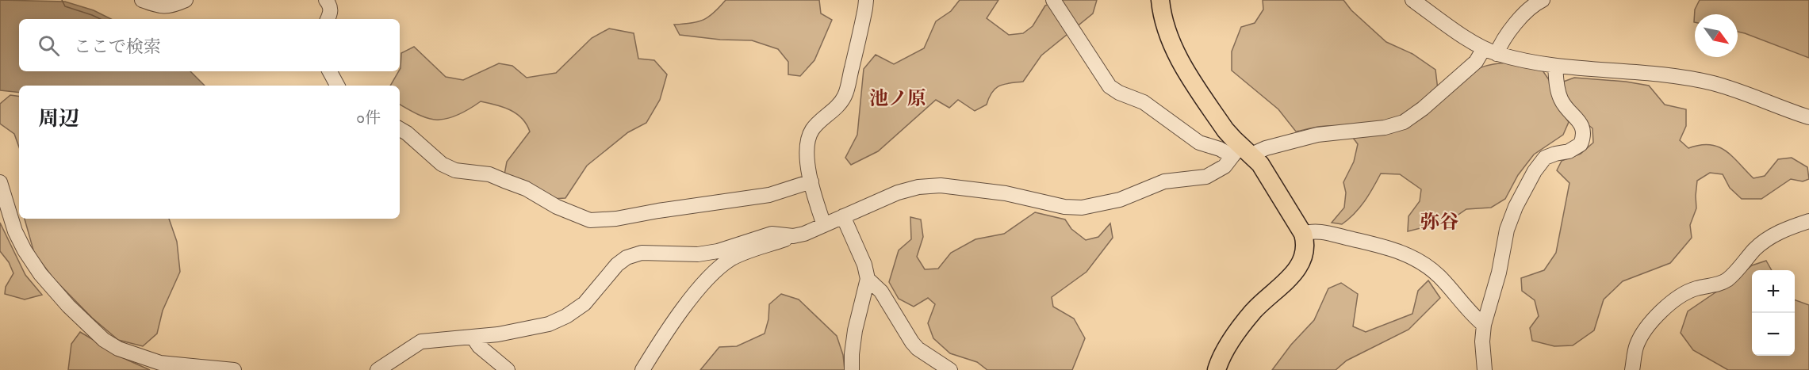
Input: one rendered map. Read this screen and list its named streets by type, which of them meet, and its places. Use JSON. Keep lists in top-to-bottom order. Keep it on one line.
{"districts":["池ノ原","弥谷"],"north":"bottom right","page":{"search":"ここで検索","heading":["周辺","0件"],"map_buttons":["+","−"]}}
